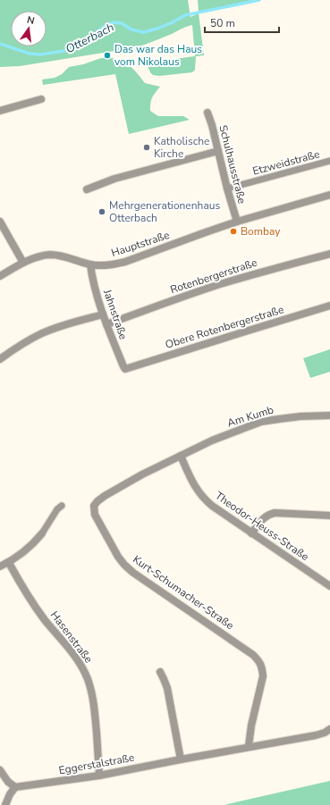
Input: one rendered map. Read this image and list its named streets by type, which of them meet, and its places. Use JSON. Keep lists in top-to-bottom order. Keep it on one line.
{"streets":{"street":["Schulhausstraße","Hauptstraße","Rotenbergerstraße","Jahnstraße","Obere Rotenbergerstraße","Am Kumb","Theodor-Heuss-Straße","Kurt-Schumacher-Straße","Hasenstraße","Eggerstalstraße"],"lane":["Etzweidstraße"]},"crossings":[["Etzweidstraße","Schulhausstraße"],["Schulhausstraße","Hauptstraße"],["Hauptstraße","Jahnstraße"],["Rotenbergerstraße","Jahnstraße"],["Jahnstraße","Obere Rotenbergerstraße"],["Am Kumb","Theodor-Heuss-Straße"],["Am Kumb","Kurt-Schumacher-Straße"],["Theodor-Heuss-Straße","Kurt-Schumacher-Straße"],["Kurt-Schumacher-Straße","Eggerstalstraße"],["Hasenstraße","Eggerstalstraße"]],"water":["Otterbach"],"places":["Das war das Haus vom Nikolaus","Katholische Kirche","Mehrgenerationenhaus Otterbach","Bombay"],"scale_bar":"50 m","north":"top"}
